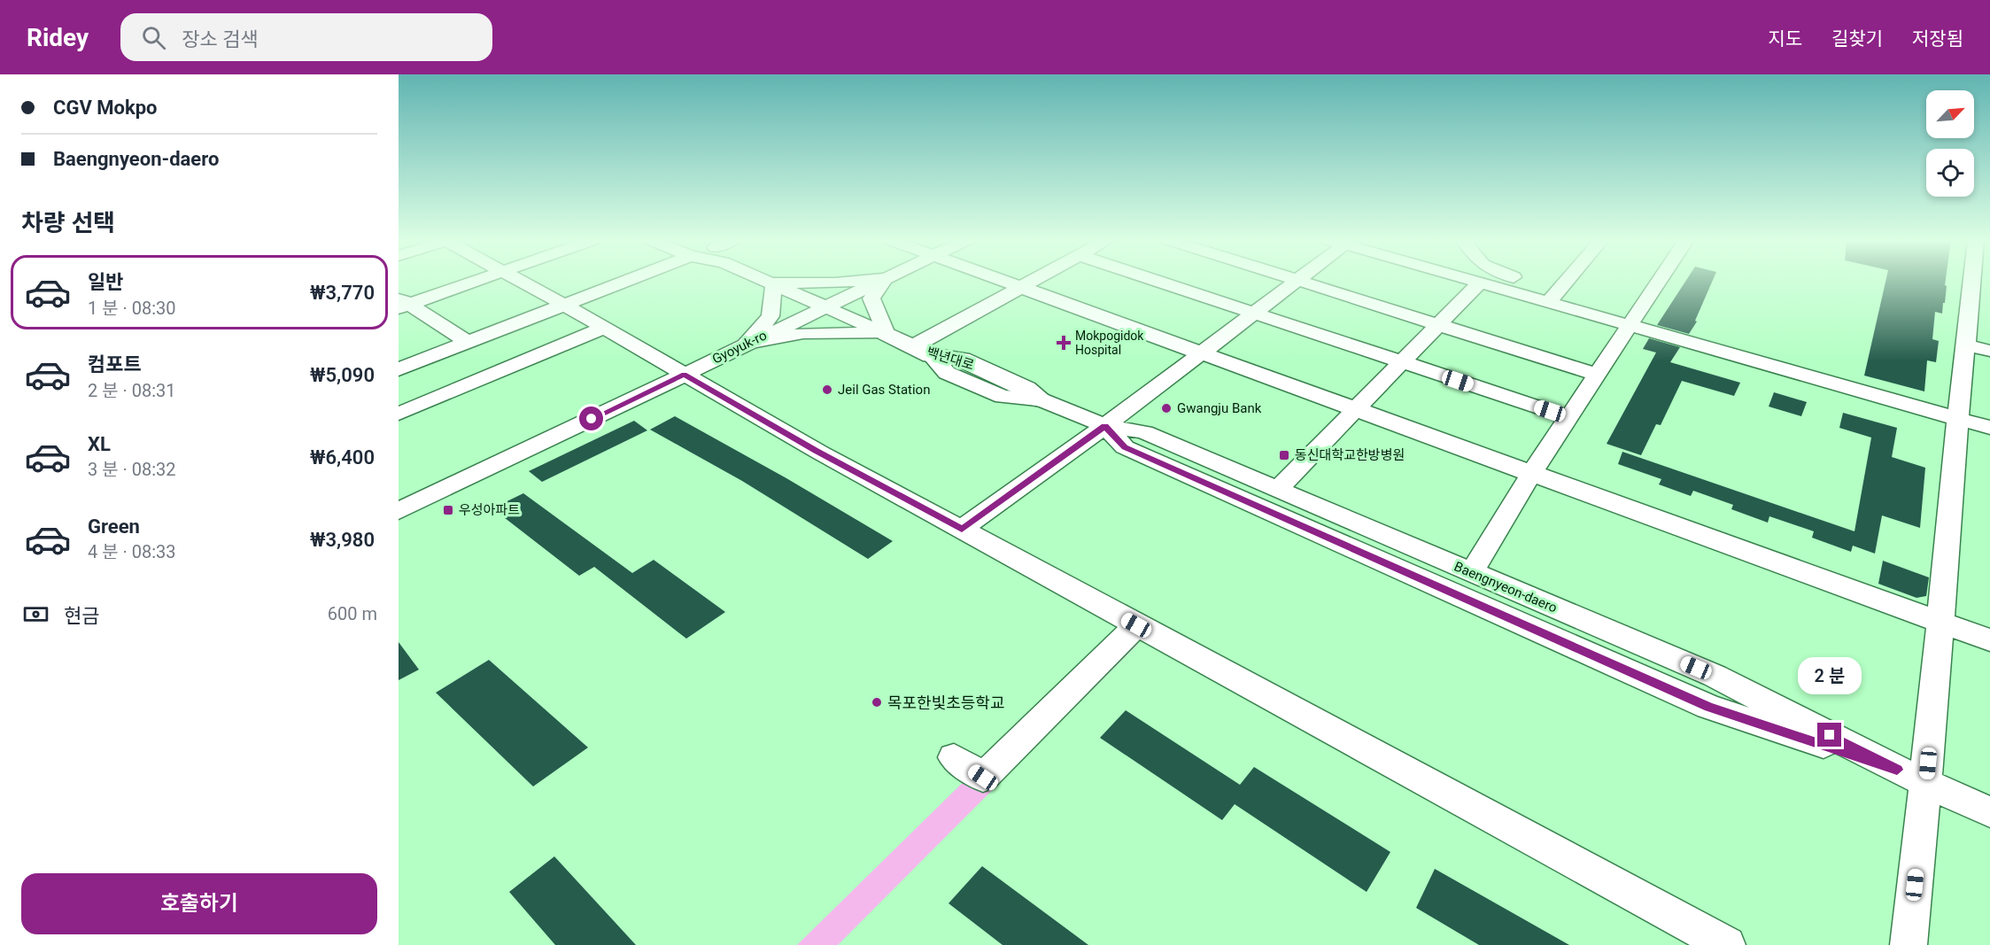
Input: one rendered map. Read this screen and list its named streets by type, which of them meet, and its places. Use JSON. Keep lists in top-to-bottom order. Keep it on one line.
{"streets":{"main road":["백년대로"],"street":["Gyoyuk-ro","Baengnyeon-daero"]},"crossings":[["백년대로","Baengnyeon-daero"]],"places":{"health":["Mokpogidok Hospital"],"other":["Jeil Gas Station","Gwangju Bank","목포한빛초등학교"],"transit":["동신대학교한방병원","우성아파트"]},"north":"top right","page":{"header":"Ridey","search":"장소 검색","nav":["지도","길찾기","저장됨"],"banner":["CGV Mokpo","Baengnyeon-daero"],"heading":"차량 선택","list":[{"name":"일반","note":"1 분 · 08:30","value":"₩3,770"},{"name":"컴포트","note":"2 분 · 08:31","value":"₩5,090"},{"name":"XL","note":"3 분 · 08:32","value":"₩6,400"},{"name":"Green","note":"4 분 · 08:33","value":"₩3,980"}],"pay":["현금","600 m"],"bubble":"2 분","buttons":"호출하기"}}
